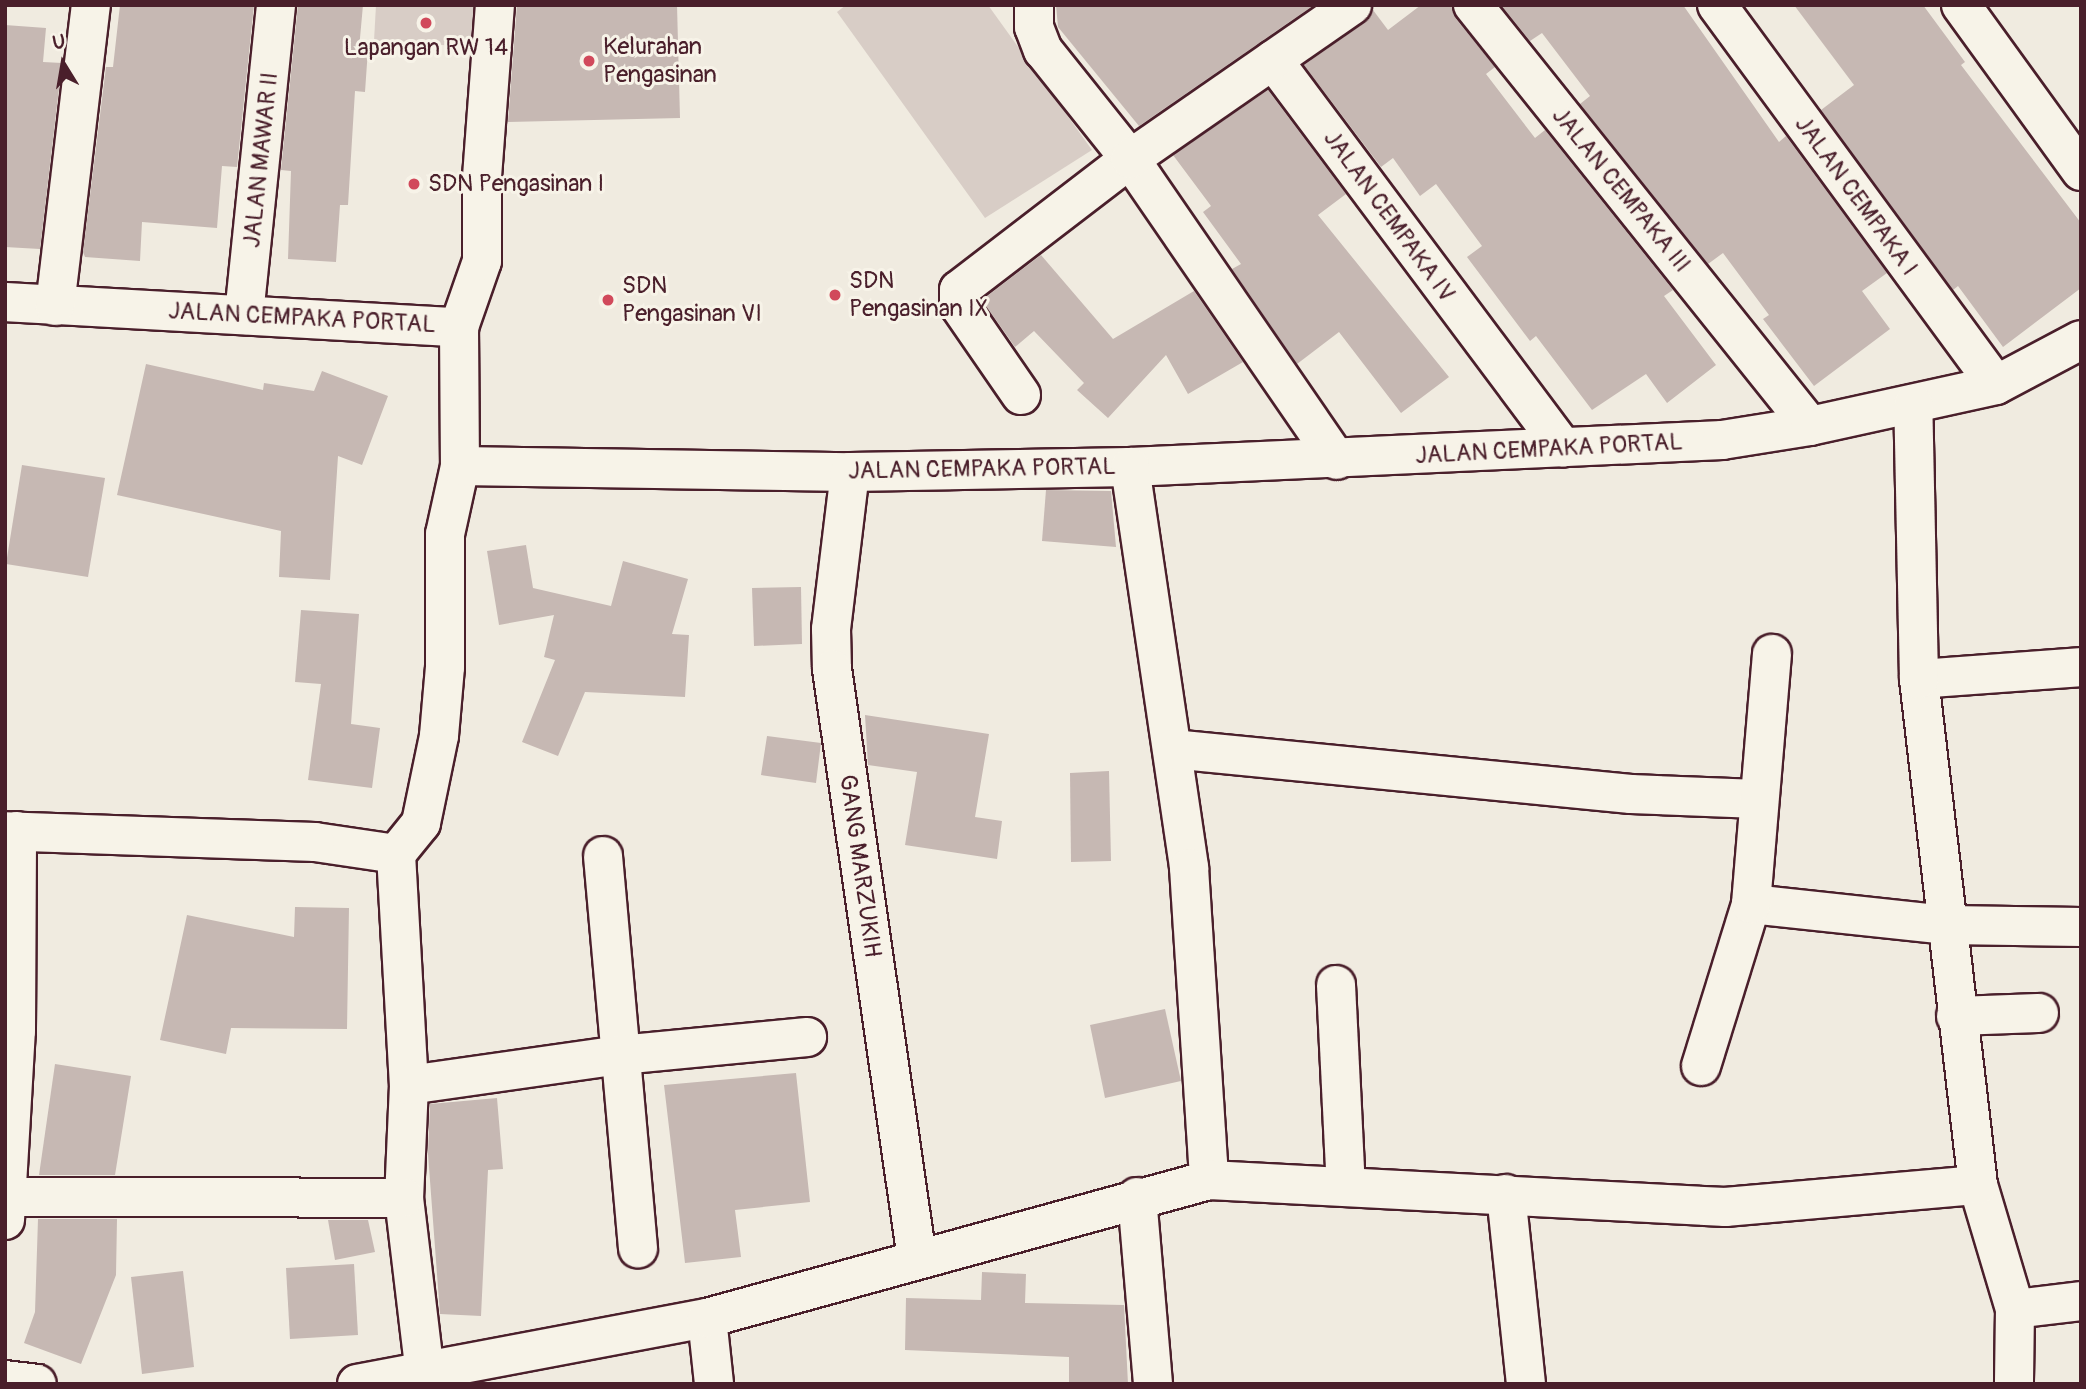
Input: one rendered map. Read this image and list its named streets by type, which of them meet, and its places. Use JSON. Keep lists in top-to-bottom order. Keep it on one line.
{"streets":{"street":["JALAN MAWAR II","JALAN CEMPAKA III","JALAN CEMPAKA I","JALAN CEMPAKA IV","JALAN CEMPAKA PORTAL","GANG MARZUKIH"]},"crossings":[["JALAN MAWAR II","JALAN CEMPAKA PORTAL"],["JALAN CEMPAKA III","JALAN CEMPAKA PORTAL"],["JALAN CEMPAKA I","JALAN CEMPAKA PORTAL"],["JALAN CEMPAKA IV","JALAN CEMPAKA PORTAL"],["JALAN CEMPAKA PORTAL","GANG MARZUKIH"]],"places":["Lapangan RW 14","Kelurahan Pengasinan","SDN Pengasinan I","SDN Pengasinan IX","SDN Pengasinan VI"],"north":"top"}
